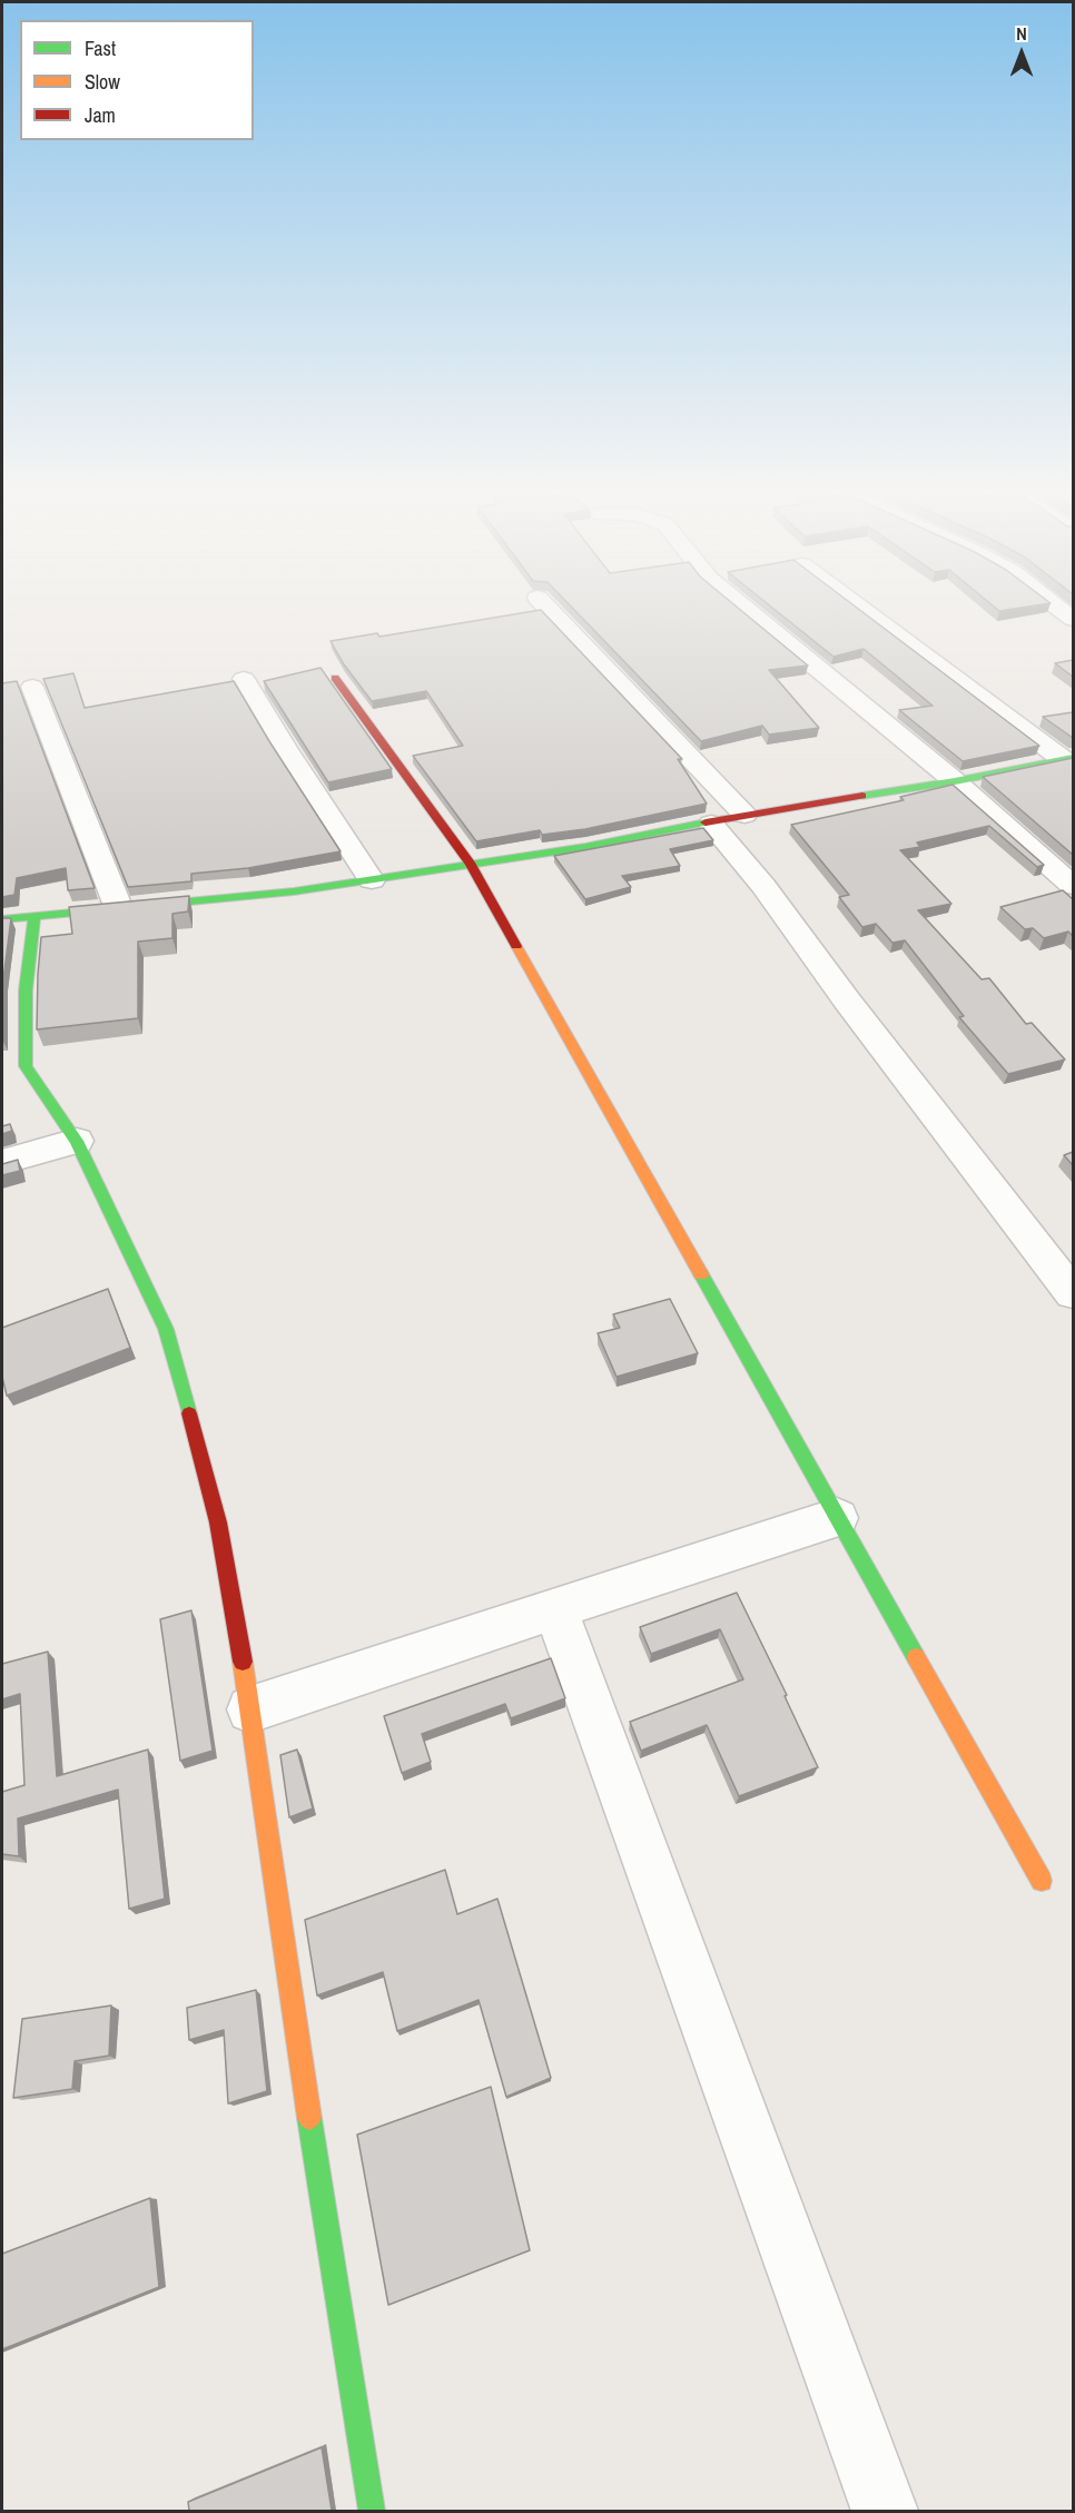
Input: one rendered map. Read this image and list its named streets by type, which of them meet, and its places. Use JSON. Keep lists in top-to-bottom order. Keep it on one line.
{"legend":["Fast","Slow","Jam"],"north":"top"}
